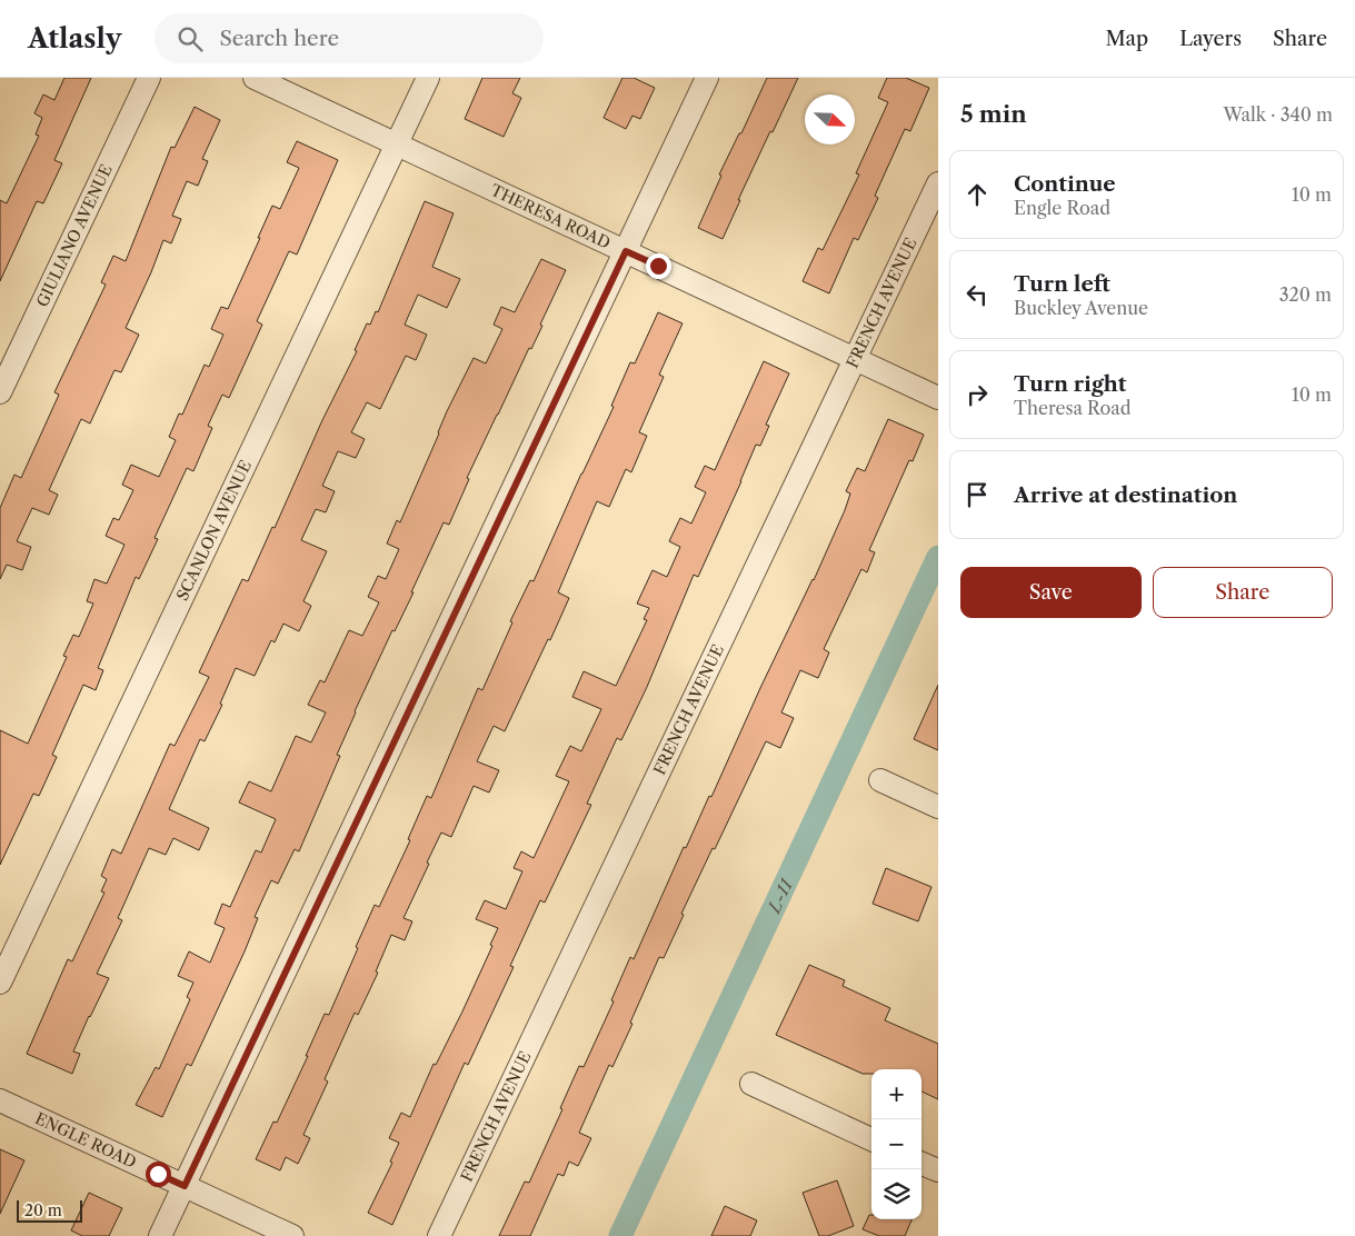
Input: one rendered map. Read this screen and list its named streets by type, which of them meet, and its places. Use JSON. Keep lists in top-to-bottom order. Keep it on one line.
{"streets":{"street":["THERESA ROAD","GIULIANO AVENUE","FRENCH AVENUE","SCANLON AVENUE","ENGLE ROAD"]},"crossings":[["THERESA ROAD","FRENCH AVENUE"],["THERESA ROAD","SCANLON AVENUE"]],"water":["L-11"],"scale_bar":"20 m","north":"bottom right","page":{"header":"Atlasly","search":"Search here","nav":["Map","Layers","Share"],"heading":["5 min","Walk · 340 m"],"list":[["Continue","Engle Road","10 m"],["Turn left","Buckley Avenue","320 m"],["Turn right","Theresa Road","10 m"],"Arrive at destination"],"buttons":["Save","Share"],"map_buttons":["+","−"],"scale":"20 m"}}
